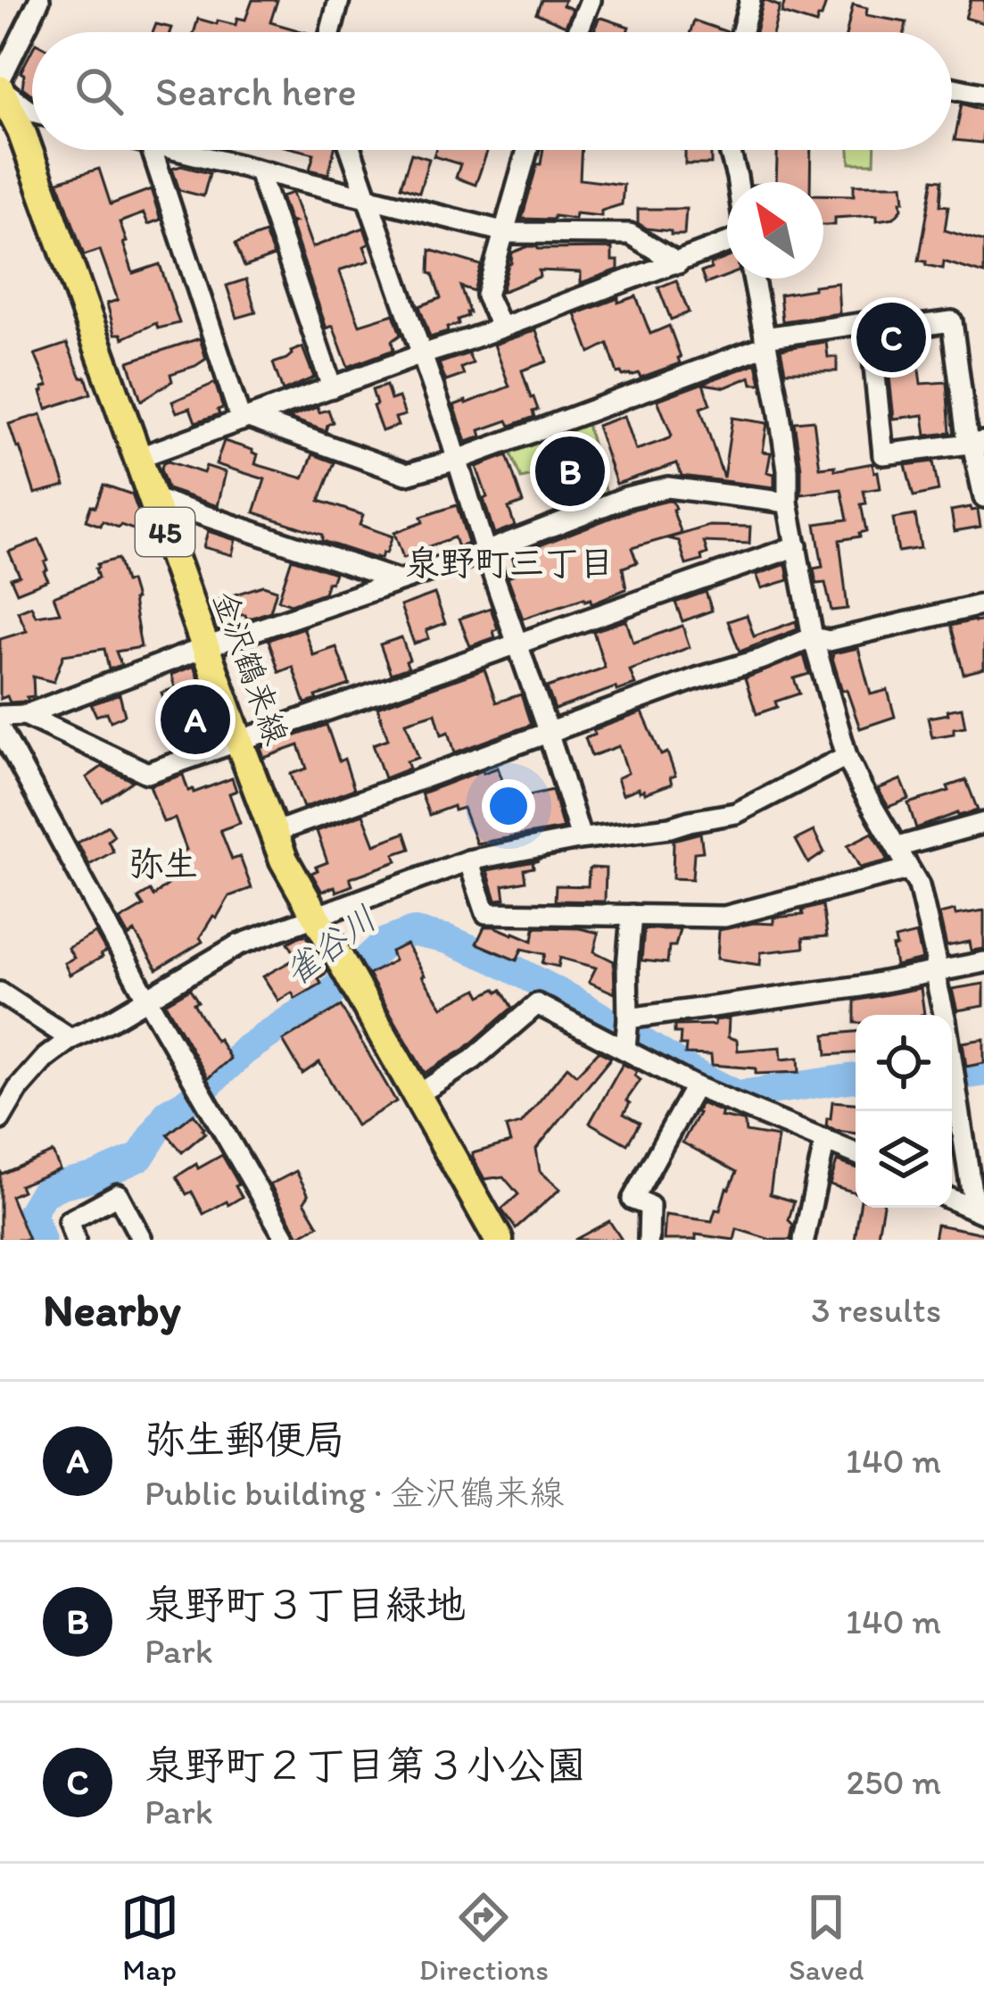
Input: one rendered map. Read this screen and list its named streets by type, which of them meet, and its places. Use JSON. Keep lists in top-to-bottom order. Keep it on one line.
{"streets":{"main road":["45","金沢鶴来線"]},"districts":["泉野町三丁目","弥生"],"water":["雀谷川"],"north":"top left","page":{"search":"Search here","pins":["C","B","A"],"heading":["Nearby","3 results"],"list":[{"mark":"A","name":"弥生郵便局","note":"Public building · 金沢鶴来線","value":"140 m"},{"mark":"B","name":"泉野町３丁目緑地","note":"Park","value":"140 m"},{"mark":"C","name":"泉野町２丁目第３小公園","note":"Park","value":"250 m"}],"nav":["Map","Directions","Saved"]}}
